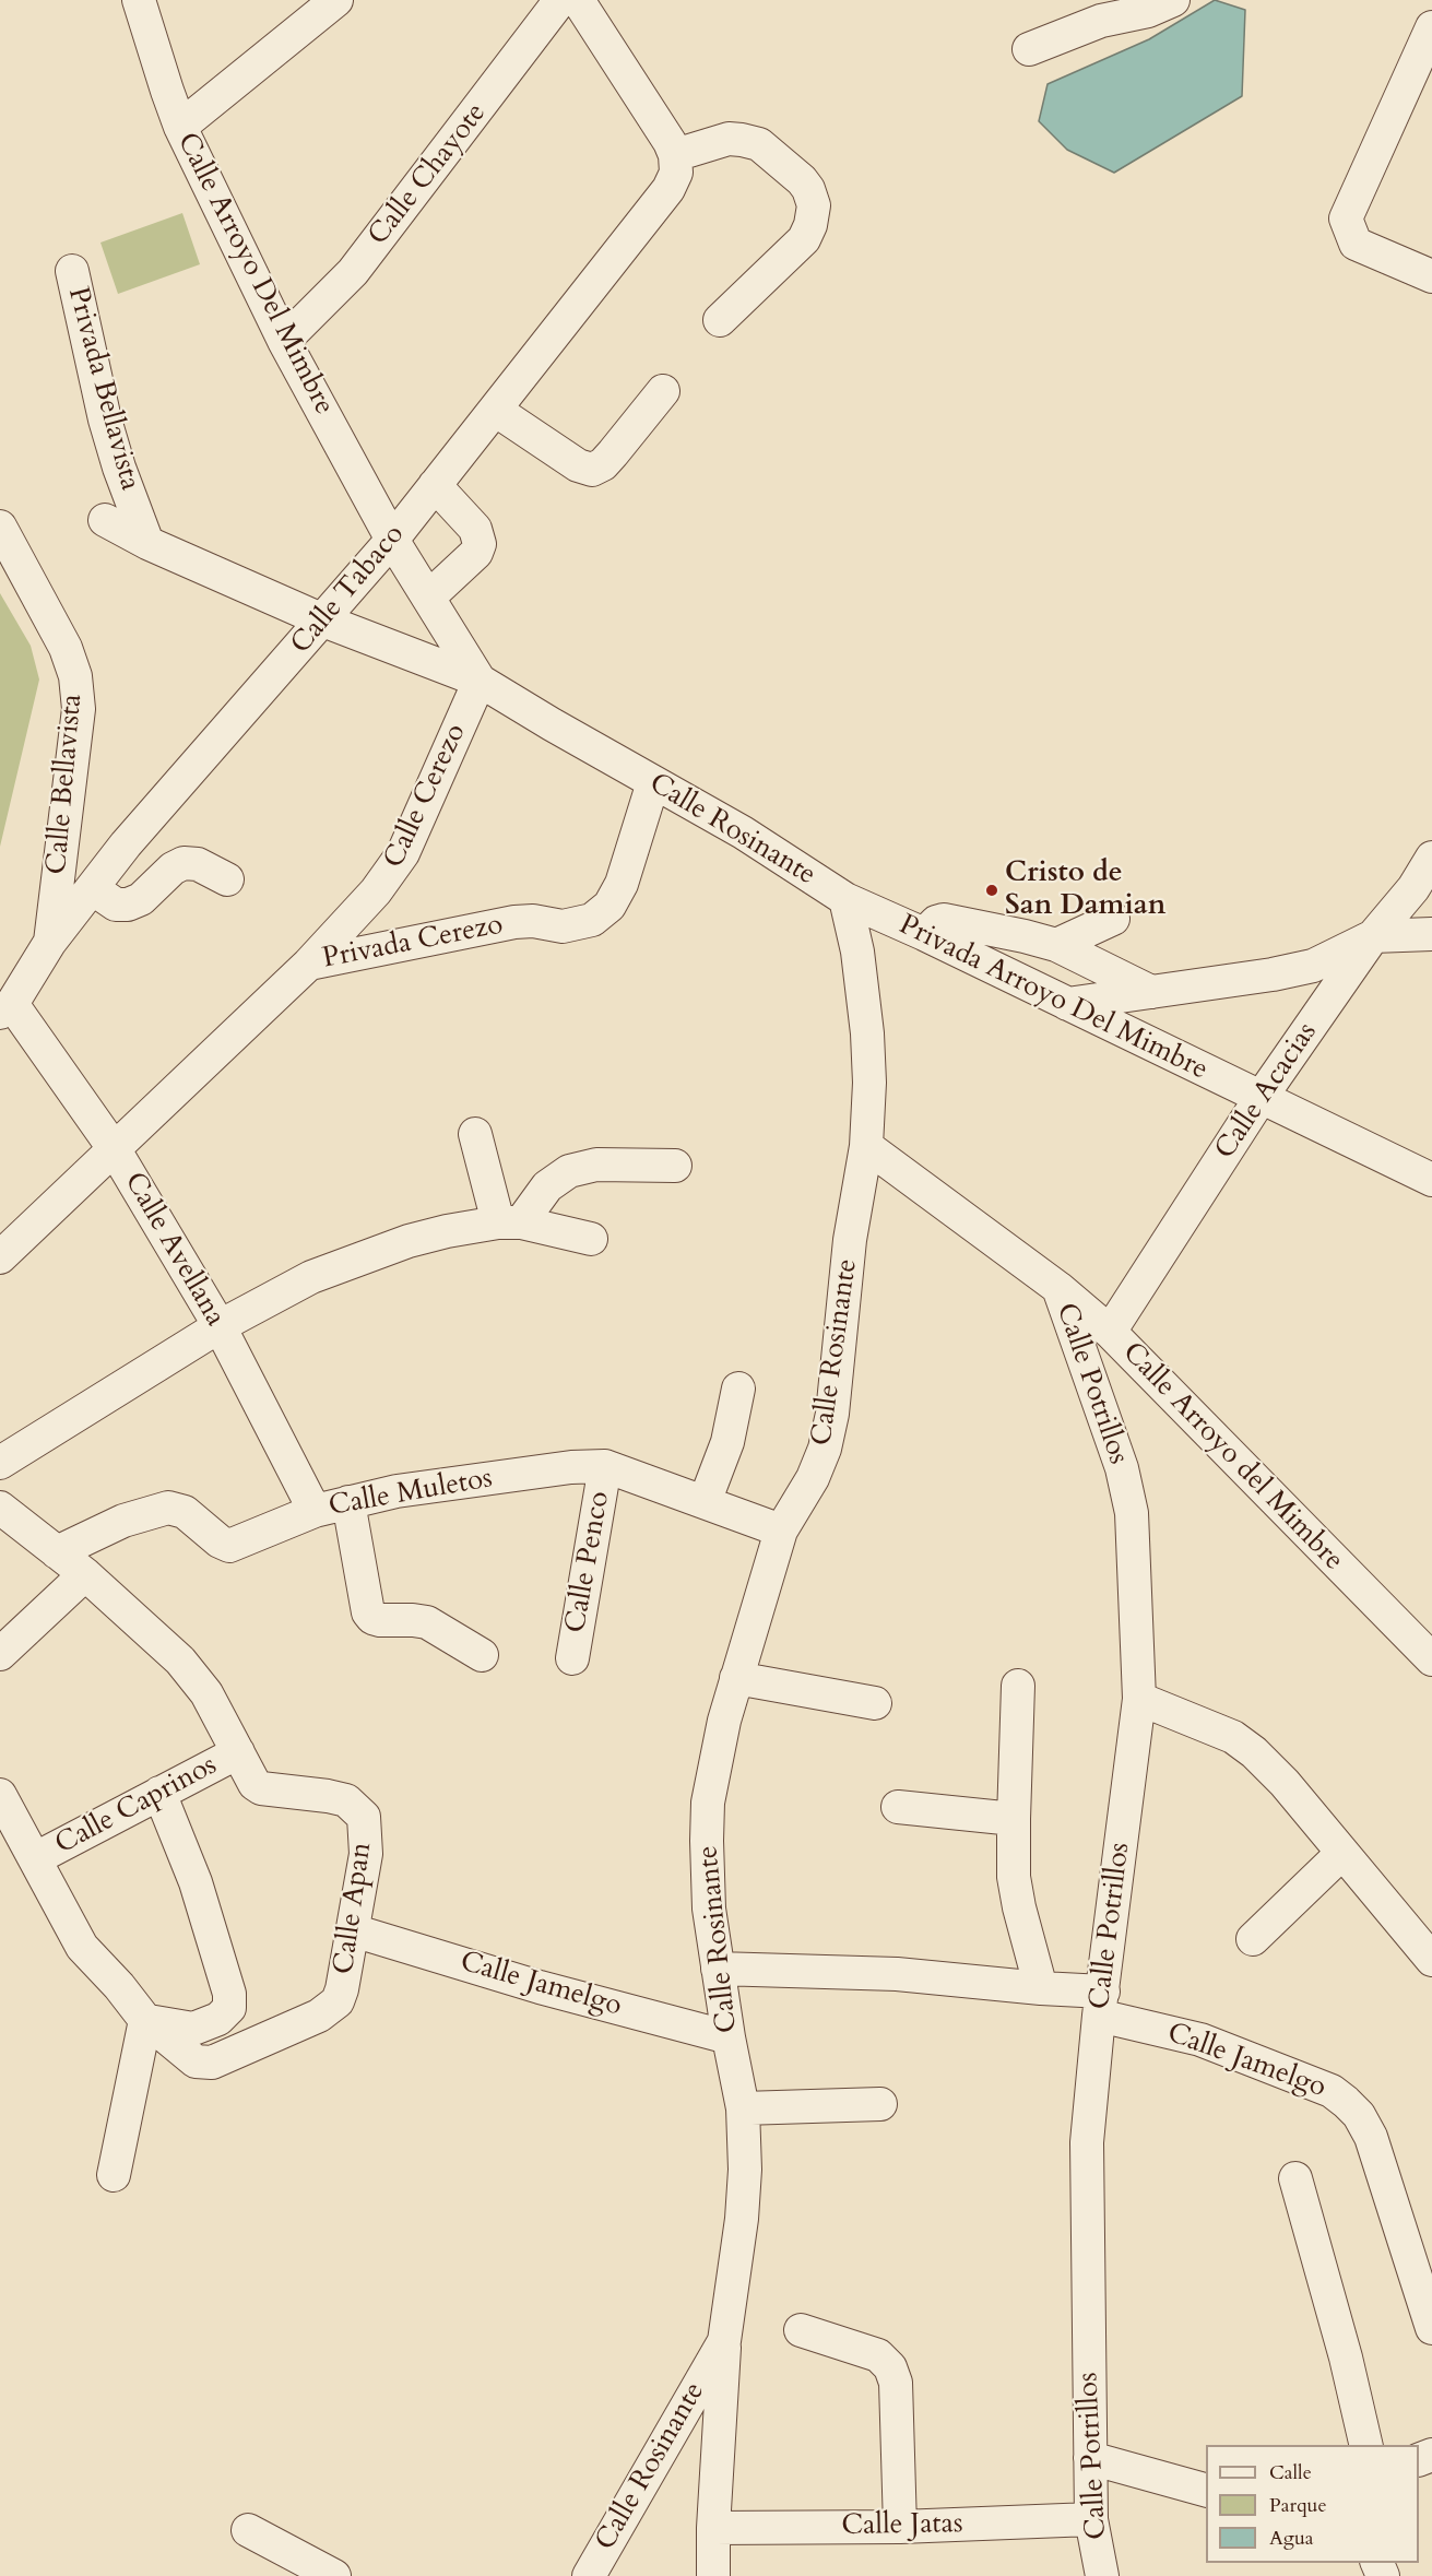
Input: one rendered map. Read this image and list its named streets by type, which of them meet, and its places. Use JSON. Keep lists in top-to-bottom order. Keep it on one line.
{"streets":{"street":["Calle Chayote","Calle Arroyo Del Mimbre","Privada Bellavista","Calle Tabaco","Calle Bellavista","Calle Cerezo","Calle Rosinante","Privada Cerezo","Privada Arroyo Del Mimbre","Calle Acacias","Calle Avellana","Calle Potrillos","Calle Arroyo del Mimbre","Calle Muletos","Calle Penco","Calle Caprinos","Calle Apan","Calle Jamelgo","Calle Jatas"]},"crossings":[["Calle Chayote","Calle Arroyo Del Mimbre"],["Calle Arroyo Del Mimbre","Calle Tabaco"],["Calle Arroyo Del Mimbre","Calle Rosinante"],["Calle Tabaco","Calle Bellavista"],["Calle Tabaco","Calle Rosinante"],["Calle Tabaco","Calle Avellana"],["Calle Cerezo","Calle Rosinante"],["Calle Cerezo","Privada Cerezo"],["Calle Rosinante","Privada Cerezo"],["Calle Rosinante","Privada Arroyo Del Mimbre"],["Calle Rosinante","Calle Arroyo del Mimbre"],["Calle Rosinante","Calle Muletos"],["Calle Rosinante","Calle Jamelgo"],["Privada Cerezo","Calle Avellana"],["Privada Arroyo Del Mimbre","Calle Acacias"],["Calle Acacias","Calle Arroyo del Mimbre"],["Calle Avellana","Calle Muletos"],["Calle Potrillos","Calle Arroyo del Mimbre"],["Calle Potrillos","Calle Jamelgo"],["Calle Potrillos","Calle Jatas"],["Calle Muletos","Calle Penco"],["Calle Muletos","Calle Apan"],["Calle Caprinos","Calle Apan"],["Calle Apan","Calle Jamelgo"]],"places":["Cristo de San Damian"],"legend":["Calle","Parque","Agua"]}
